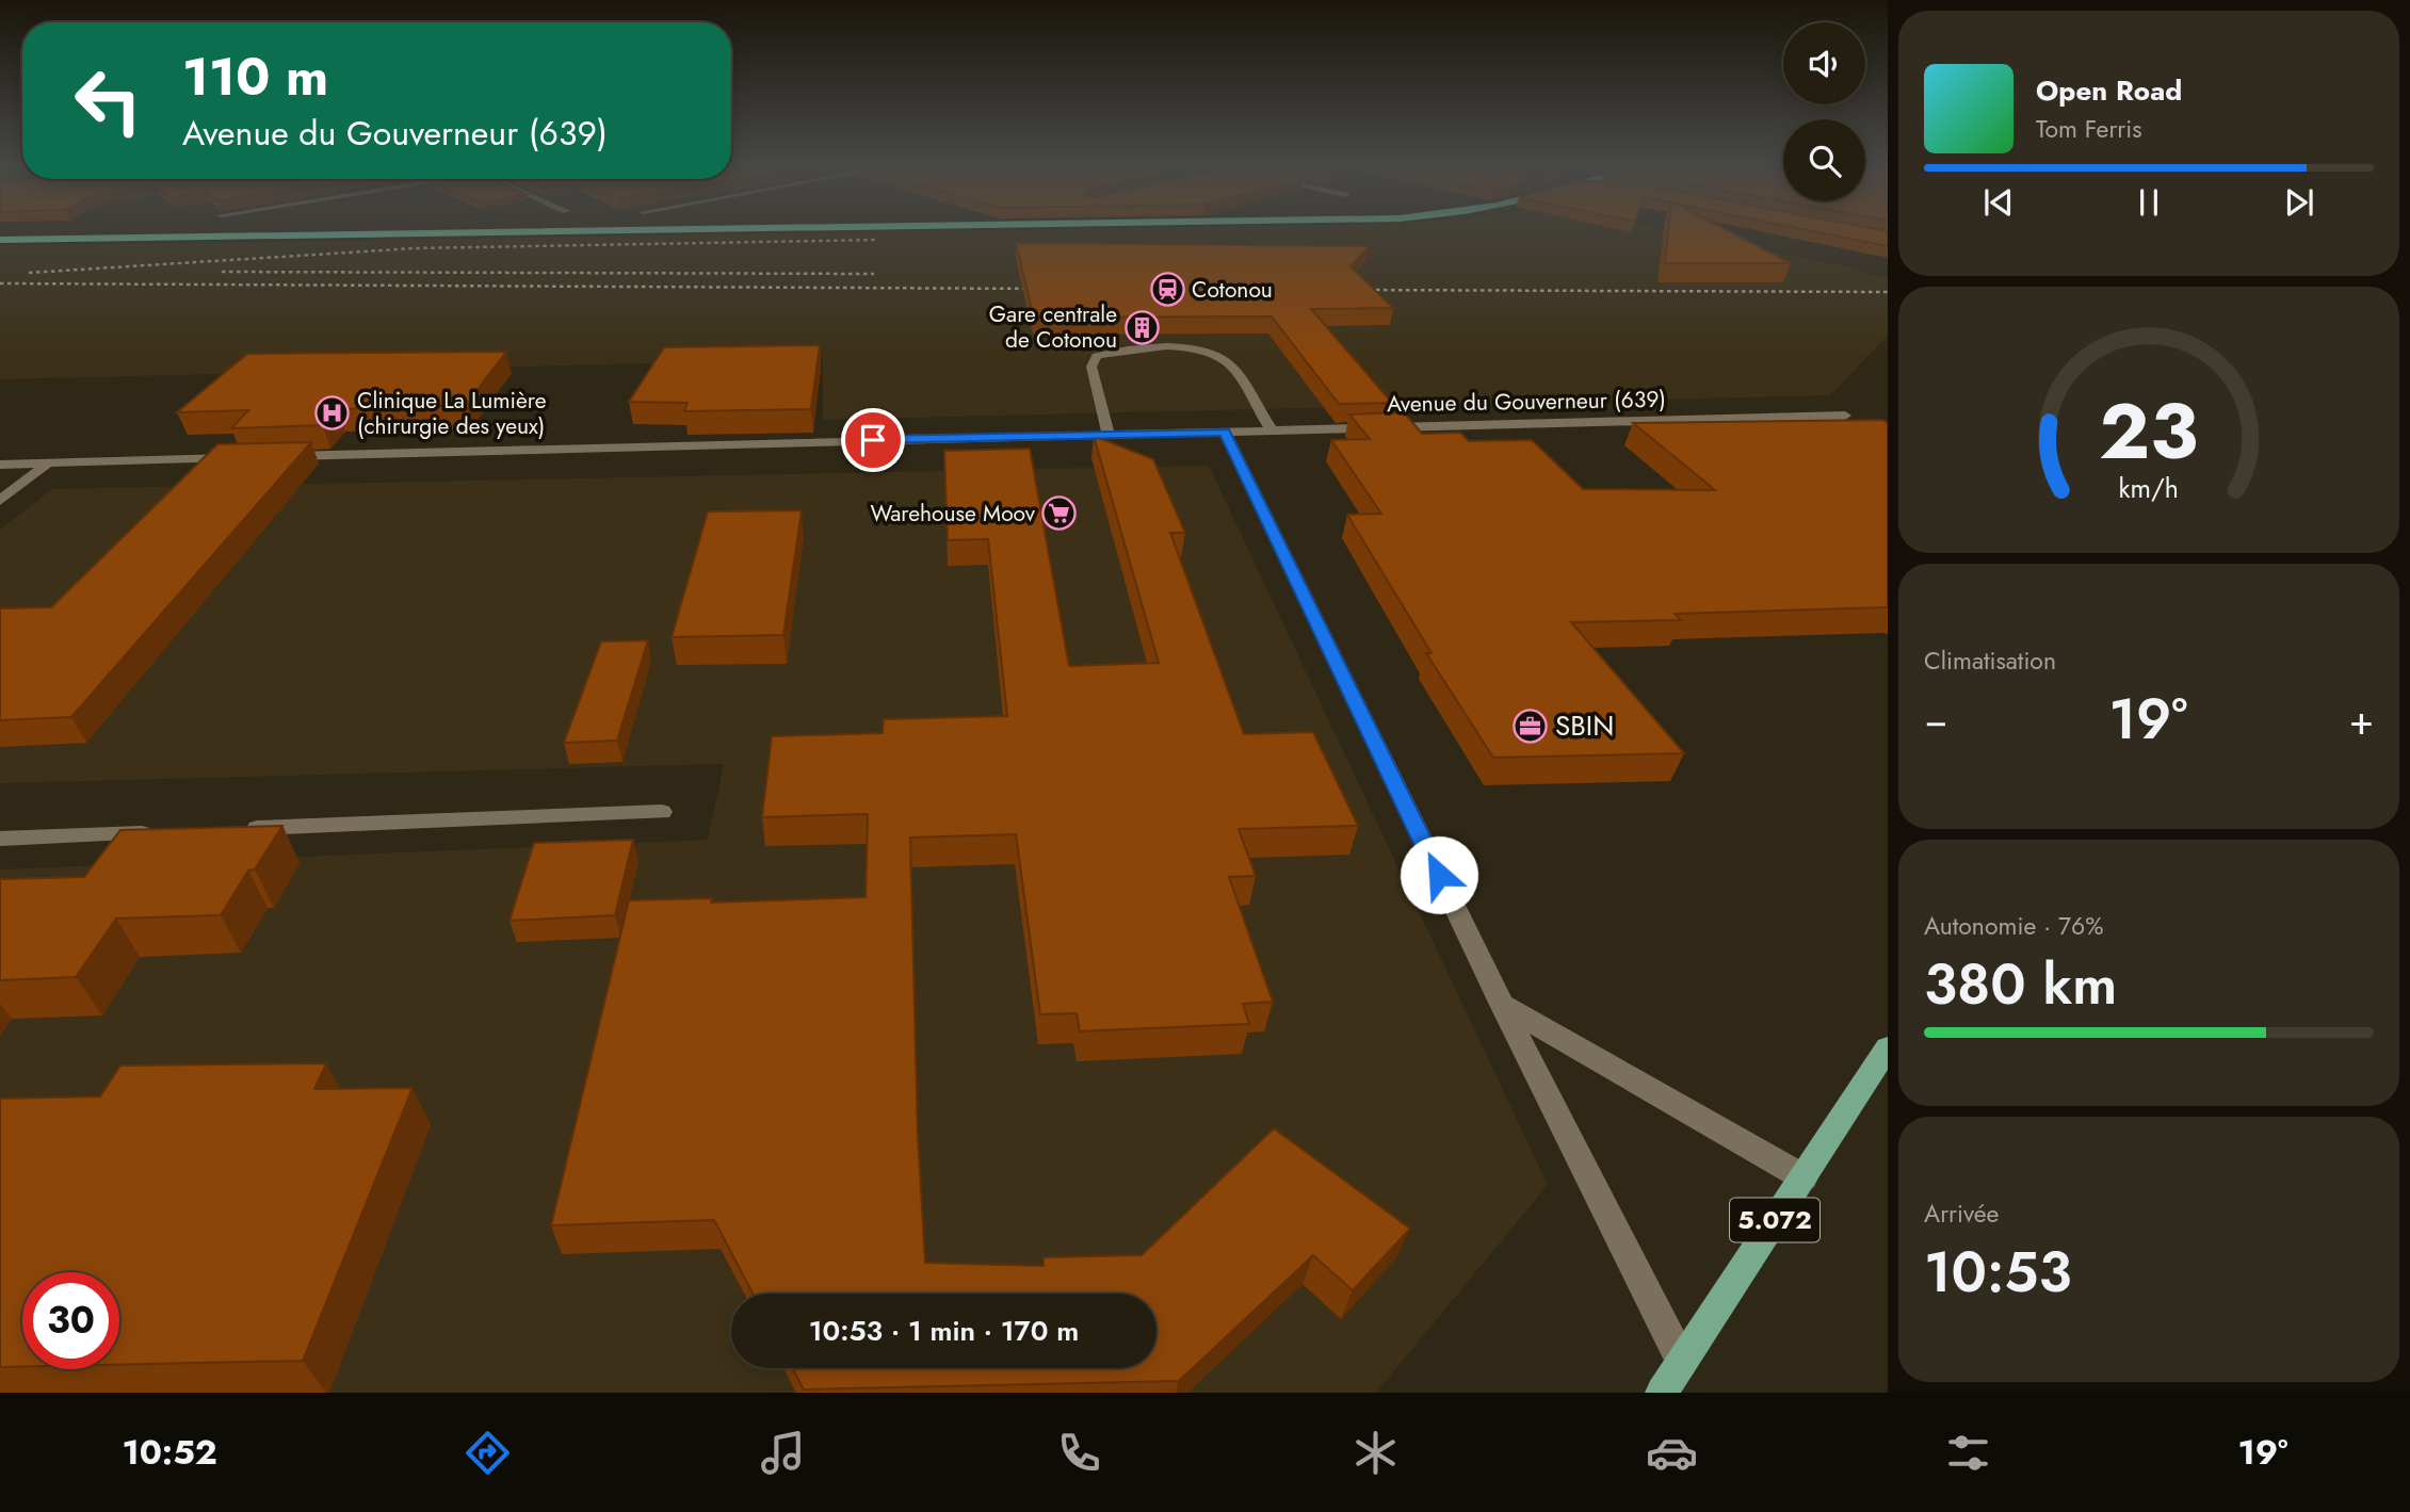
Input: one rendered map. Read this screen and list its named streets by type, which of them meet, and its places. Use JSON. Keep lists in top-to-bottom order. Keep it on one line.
{"streets":{"main road":["5.072"],"street":["Avenue du Gouverneur (639)"]},"places":{"station":["Cotonou"],"building":["Gare centrale de Cotonou"],"hospital":["Clinique La Lumière (chirurgie des yeux)"],"supermarket":["Warehouse Moov"],"office":["SBIN"]},"page":{"turn":["110 m","Avenue du Gouverneur (639)"],"song":["Open Road","Tom Ferris"],"tile":["Climatisation",["Autonomie · 76%","380 km"],["Arrivée","10:53"]],"heat":["−","19°","+"],"limit":"30","trip":"10:53 · 1 min · 170 m","tabs":["10:52","19°"],"gauge":["23","km/h"]}}
